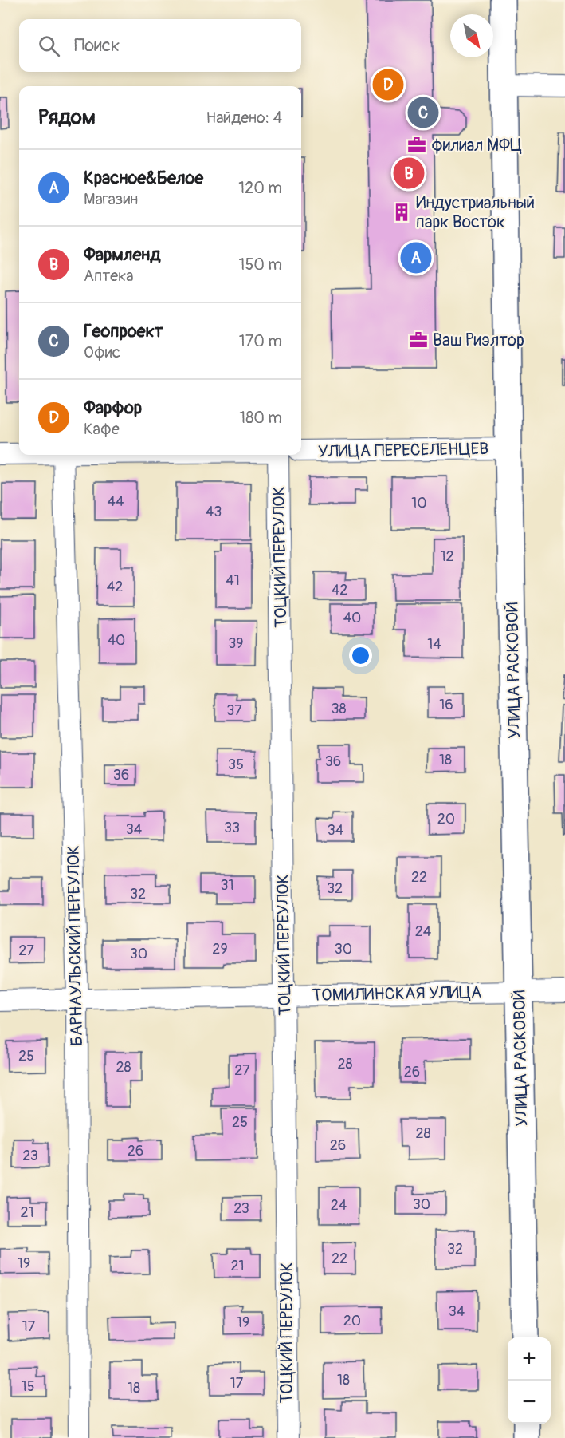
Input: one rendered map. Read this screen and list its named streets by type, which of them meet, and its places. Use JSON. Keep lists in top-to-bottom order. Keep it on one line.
{"streets":{"street":["УЛИЦА ПЕРЕСЕЛЕНЦЕВ","ТОЦКИЙ ПЕРЕУЛОК","УЛИЦА РАСКОВОЙ","БАРНАУЛЬСКИЙ ПЕРЕУЛОК","ТОМИЛИНСКАЯ УЛИЦА"]},"crossings":[["УЛИЦА ПЕРЕСЕЛЕНЦЕВ","УЛИЦА РАСКОВОЙ"],["ТОЦКИЙ ПЕРЕУЛОК","ТОМИЛИНСКАЯ УЛИЦА"],["УЛИЦА РАСКОВОЙ","ТОМИЛИНСКАЯ УЛИЦА"],["БАРНАУЛЬСКИЙ ПЕРЕУЛОК","ТОМИЛИНСКАЯ УЛИЦА"]],"places":{"office":["филиал МФЦ","Ваш Риэлтор"],"building":["Индустриальный парк Восток"]},"house_numbers":["44","10","43","12","41","42","42","40","40","39","14","16","38","37","18","36","35","36","20","33","34","34","22","31","32","32","24","29","30","27","30","25","28","28","27","26","25","28","26","26","23","30","24","23","21","32","22","19","21","34","20","19","17","18","17","15","18"],"north":"bottom right","page":{"search":"Поиск","pins":["D","C","B","A"],"heading":["Рядом","Найдено: 4"],"list":[{"mark":"A","name":"Красное&Белое","note":"Магазин","value":"120 m"},{"mark":"B","name":"Фармленд","note":"Аптека","value":"150 m"},{"mark":"C","name":"Геопроект","note":"Офис","value":"170 m"},{"mark":"D","name":"Фарфор","note":"Кафе","value":"180 m"}],"map_buttons":["+","−"]}}
